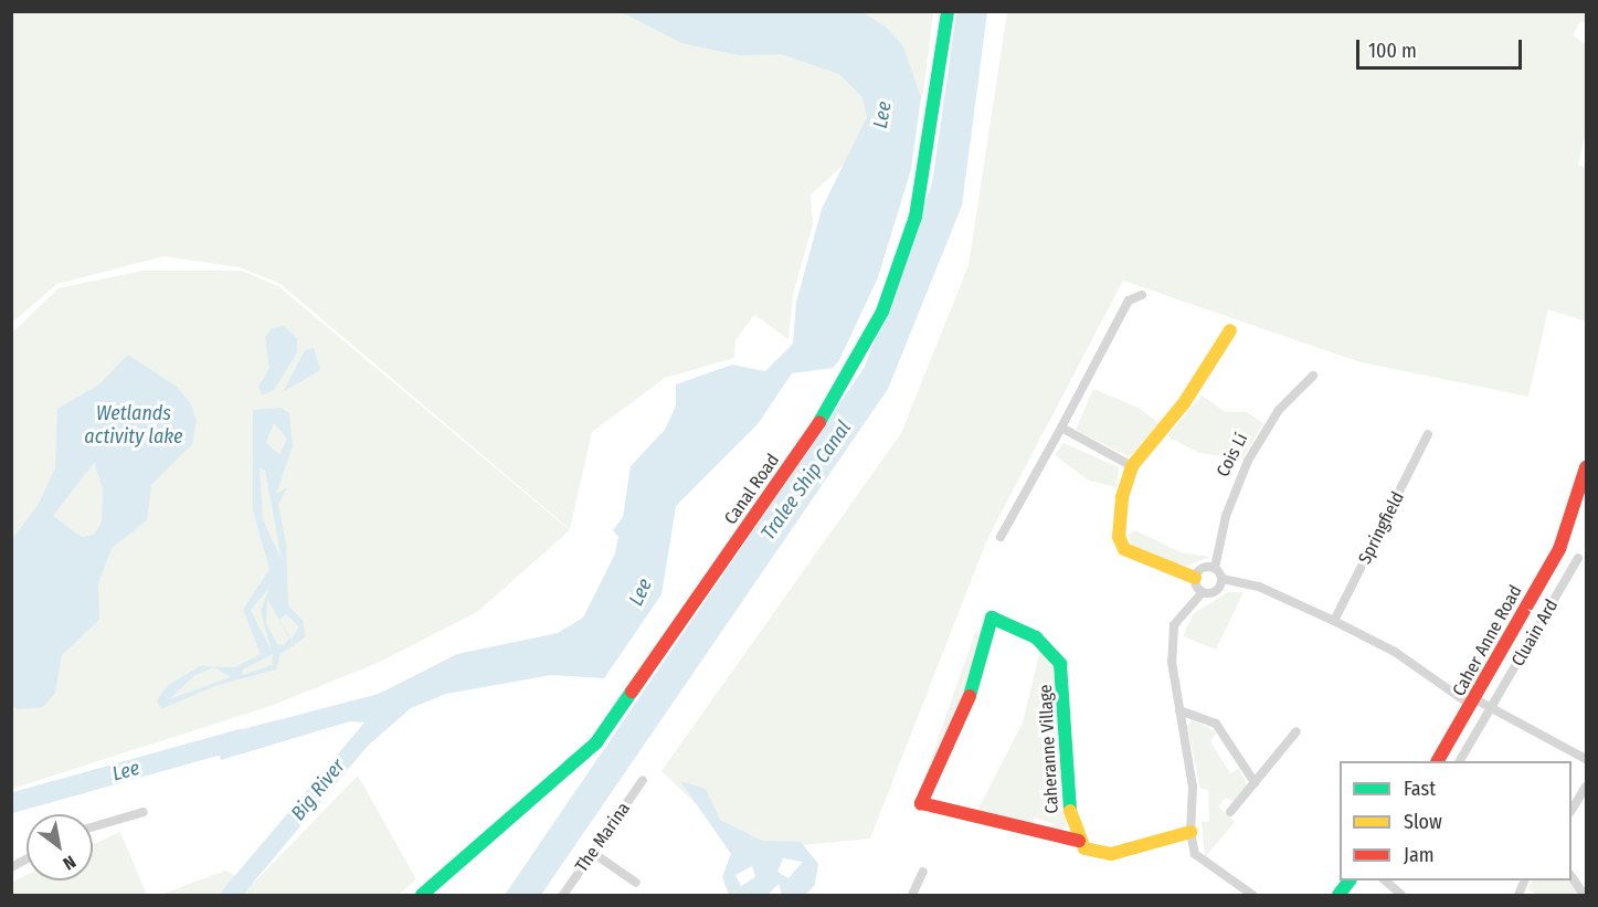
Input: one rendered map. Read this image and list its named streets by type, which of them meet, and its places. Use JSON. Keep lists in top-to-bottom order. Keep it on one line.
{"streets":{"street":["Cois Lí","Canal Road","Springfield","Cluain Ard","Caher Anne Road","Caheranne Village","The Marina"]},"water":["Lee","Wetlands activity lake","Tralee Ship Canal","Big River"],"legend":["Fast","Slow","Jam"],"scale_bar":"100 m","north":"bottom right"}
